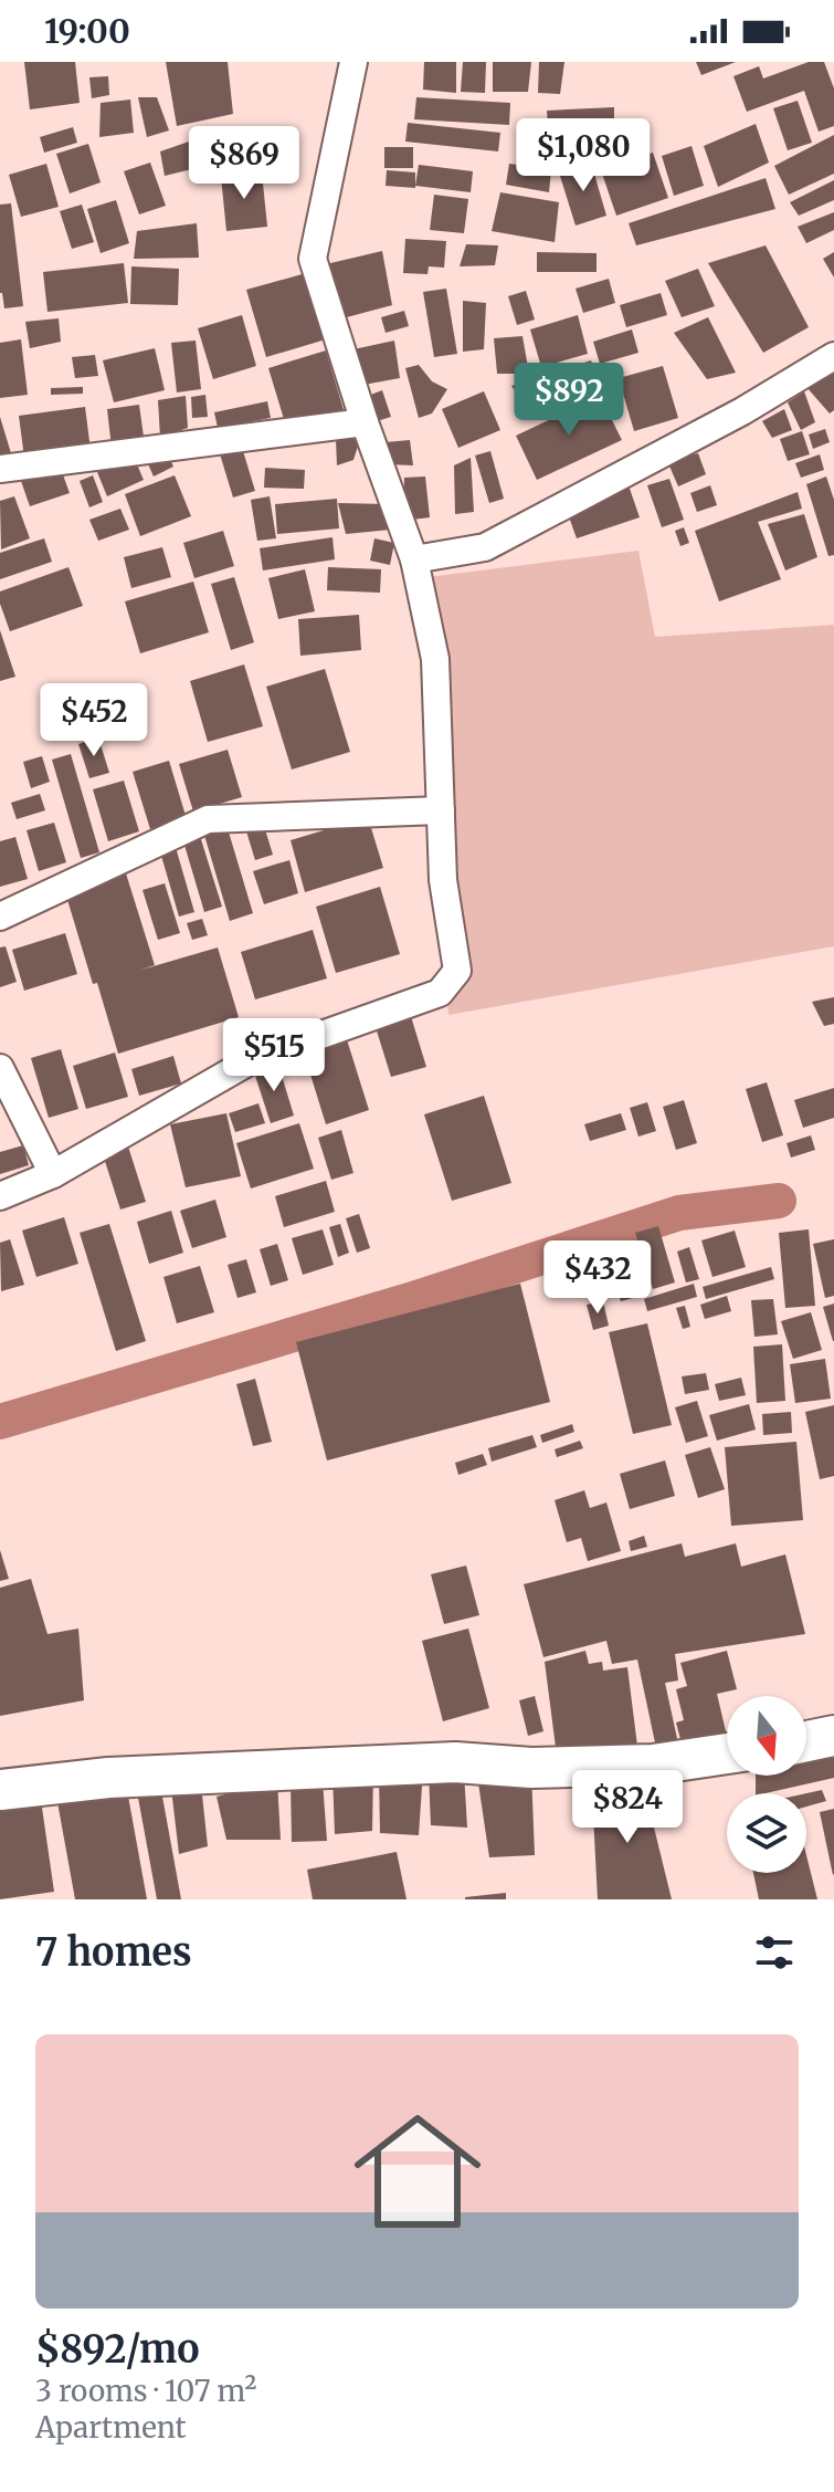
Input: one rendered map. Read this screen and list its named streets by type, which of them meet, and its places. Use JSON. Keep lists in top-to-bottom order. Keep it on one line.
{"north":"bottom","page":{"status":"19:00","price":["$1,080","$869","$892","$452","$515","$432","$824"],"heading":"7 homes","list":[{"name":"$892/mo","note":"3 rooms · 107 m² · Apartment"}]}}
